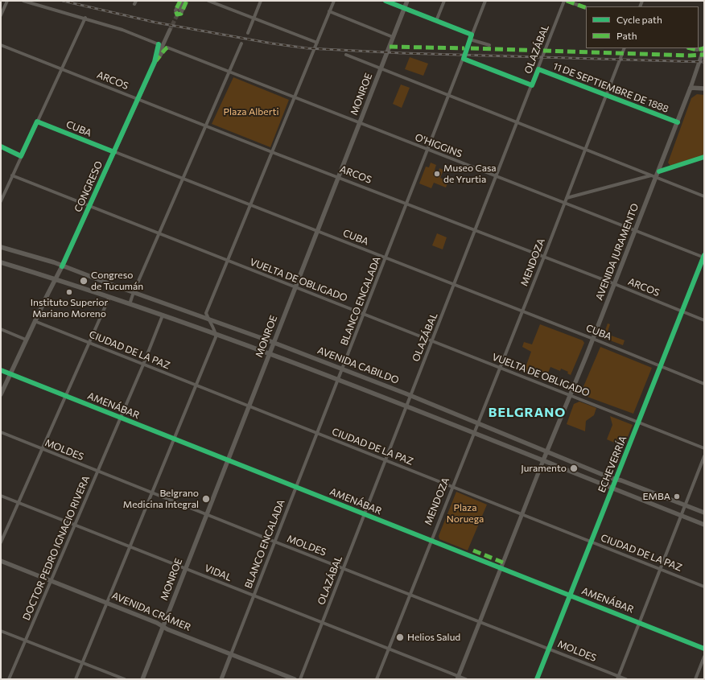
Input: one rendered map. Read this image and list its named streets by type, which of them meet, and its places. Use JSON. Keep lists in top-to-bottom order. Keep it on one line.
{"streets":{"main road":["MONROE","AVENIDA JURAMENTO","AVENIDA CABILDO","AVENIDA CRÁMER"],"street":["OLAZÁBAL","ARCOS","11 DE SEPTIEMBRE DE 1888","CUBA","O'HIGGINS","CONGRESO","MENDOZA","VUELTA DE OBLIGADO","BLANCO ENCALADA","CIUDAD DE LA PAZ","AMENÁBAR","MOLDES","ECHEVERRÍA","DOCTOR PEDRO IGNACIO RIVERA","VIDAL"]},"crossings":[["OLAZÁBAL","ARCOS"],["OLAZÁBAL","11 DE SEPTIEMBRE DE 1888"],["OLAZÁBAL","CUBA"],["OLAZÁBAL","O'HIGGINS"],["OLAZÁBAL","VUELTA DE OBLIGADO"],["OLAZÁBAL","CIUDAD DE LA PAZ"],["OLAZÁBAL","AVENIDA CABILDO"],["OLAZÁBAL","AMENÁBAR"],["OLAZÁBAL","MOLDES"],["OLAZÁBAL","VIDAL"],["ARCOS","MONROE"],["ARCOS","CONGRESO"],["ARCOS","AVENIDA JURAMENTO"],["ARCOS","MENDOZA"],["ARCOS","BLANCO ENCALADA"],["ARCOS","ECHEVERRÍA"],["11 DE SEPTIEMBRE DE 1888","AVENIDA JURAMENTO"],["11 DE SEPTIEMBRE DE 1888","MENDOZA"],["MONROE","CUBA"],["MONROE","O'HIGGINS"],["MONROE","VUELTA DE OBLIGADO"],["MONROE","CIUDAD DE LA PAZ"],["MONROE","AVENIDA CABILDO"],["MONROE","AMENÁBAR"],["MONROE","MOLDES"],["MONROE","VIDAL"],["MONROE","AVENIDA CRÁMER"],["CUBA","CONGRESO"],["CUBA","AVENIDA JURAMENTO"],["CUBA","MENDOZA"],["CUBA","BLANCO ENCALADA"],["CUBA","ECHEVERRÍA"],["O'HIGGINS","CONGRESO"],["O'HIGGINS","AVENIDA JURAMENTO"],["O'HIGGINS","MENDOZA"],["O'HIGGINS","BLANCO ENCALADA"],["O'HIGGINS","ECHEVERRÍA"],["CONGRESO","VUELTA DE OBLIGADO"],["CONGRESO","AVENIDA CABILDO"],["AVENIDA JURAMENTO","VUELTA DE OBLIGADO"],["AVENIDA JURAMENTO","AVENIDA CABILDO"],["MENDOZA","VUELTA DE OBLIGADO"],["MENDOZA","CIUDAD DE LA PAZ"],["MENDOZA","AVENIDA CABILDO"],["MENDOZA","AMENÁBAR"],["MENDOZA","MOLDES"],["MENDOZA","VIDAL"],["VUELTA DE OBLIGADO","BLANCO ENCALADA"],["VUELTA DE OBLIGADO","ECHEVERRÍA"],["BLANCO ENCALADA","CIUDAD DE LA PAZ"],["BLANCO ENCALADA","AVENIDA CABILDO"],["BLANCO ENCALADA","AMENÁBAR"],["BLANCO ENCALADA","MOLDES"],["BLANCO ENCALADA","VIDAL"],["BLANCO ENCALADA","AVENIDA CRÁMER"],["CIUDAD DE LA PAZ","ECHEVERRÍA"],["CIUDAD DE LA PAZ","DOCTOR PEDRO IGNACIO RIVERA"],["AVENIDA CABILDO","ECHEVERRÍA"],["AVENIDA CABILDO","DOCTOR PEDRO IGNACIO RIVERA"],["AMENÁBAR","ECHEVERRÍA"],["AMENÁBAR","DOCTOR PEDRO IGNACIO RIVERA"],["MOLDES","ECHEVERRÍA"],["MOLDES","DOCTOR PEDRO IGNACIO RIVERA"],["DOCTOR PEDRO IGNACIO RIVERA","VIDAL"],["DOCTOR PEDRO IGNACIO RIVERA","AVENIDA CRÁMER"]],"districts":["BELGRANO"],"parks":["Plaza Alberti","Plaza Noruega"],"places":["Museo Casa de Yrurtia","Congreso de Tucumán","Instituto Superior Mariano Moreno","Juramento","EMBA","Belgrano Medicina Integral","Helios Salud"],"legend":["Cycle path","Path"]}
